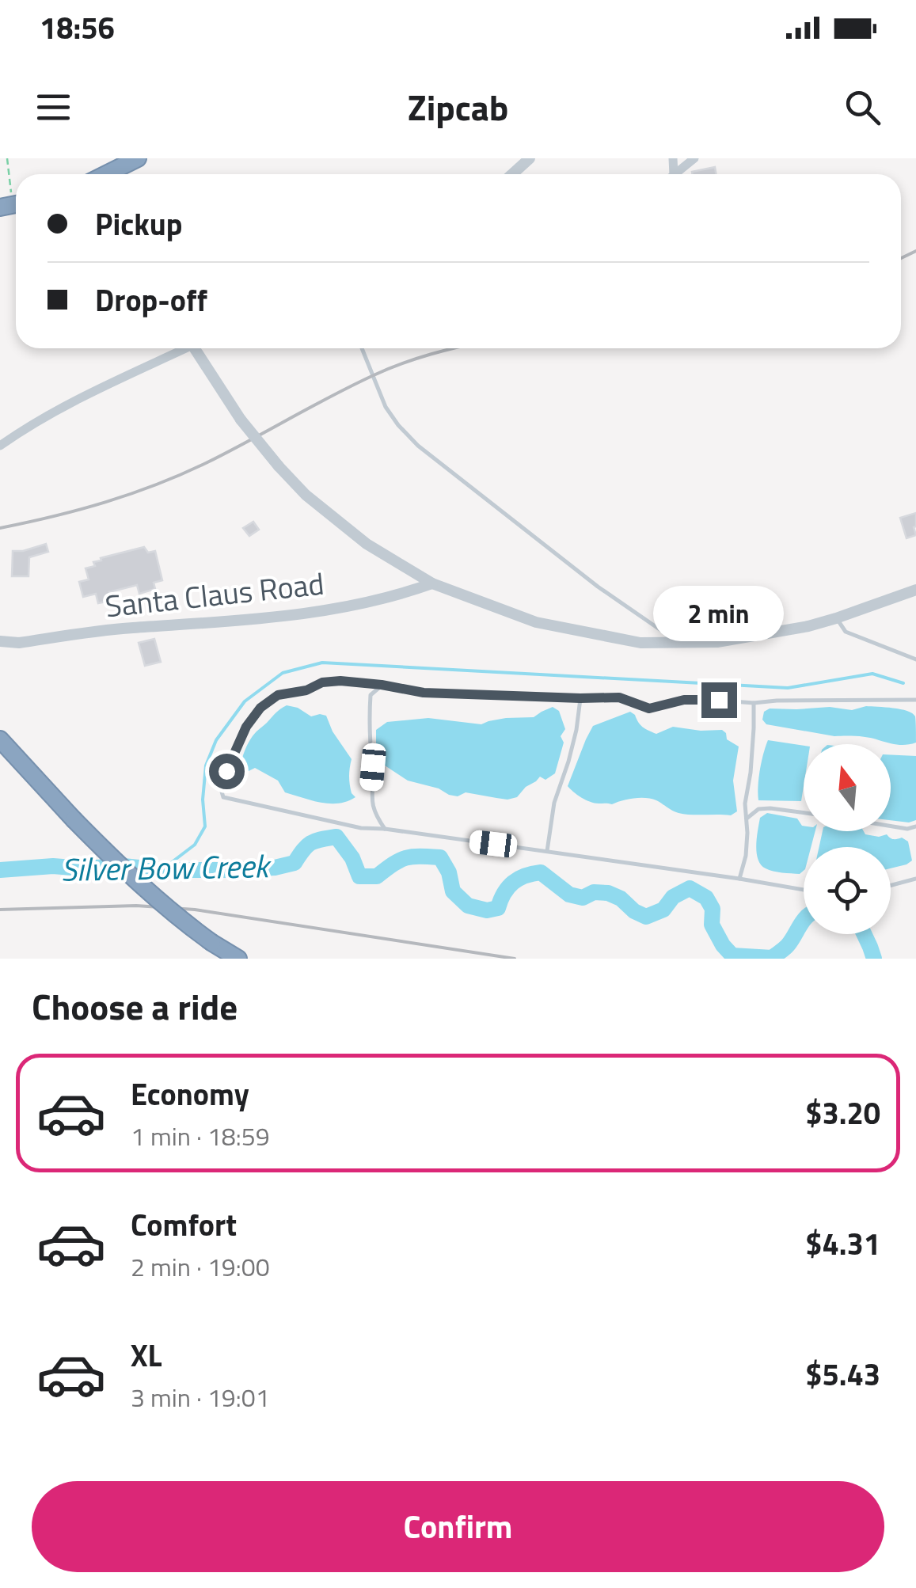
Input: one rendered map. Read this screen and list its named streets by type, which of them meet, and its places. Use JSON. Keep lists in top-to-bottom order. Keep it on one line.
{"streets":{"street":["Santa Claus Road"]},"water":["Silver Bow Creek"],"north":"top","page":{"status":"18:56","header":"Zipcab","banner":["Pickup","Drop-off"],"bubble":"2 min","heading":"Choose a ride","list":[{"name":"Economy","note":"1 min · 18:59","value":"$3.20"},{"name":"Comfort","note":"2 min · 19:00","value":"$4.31"},{"name":"XL","note":"3 min · 19:01","value":"$5.43"}],"buttons":"Confirm"}}
